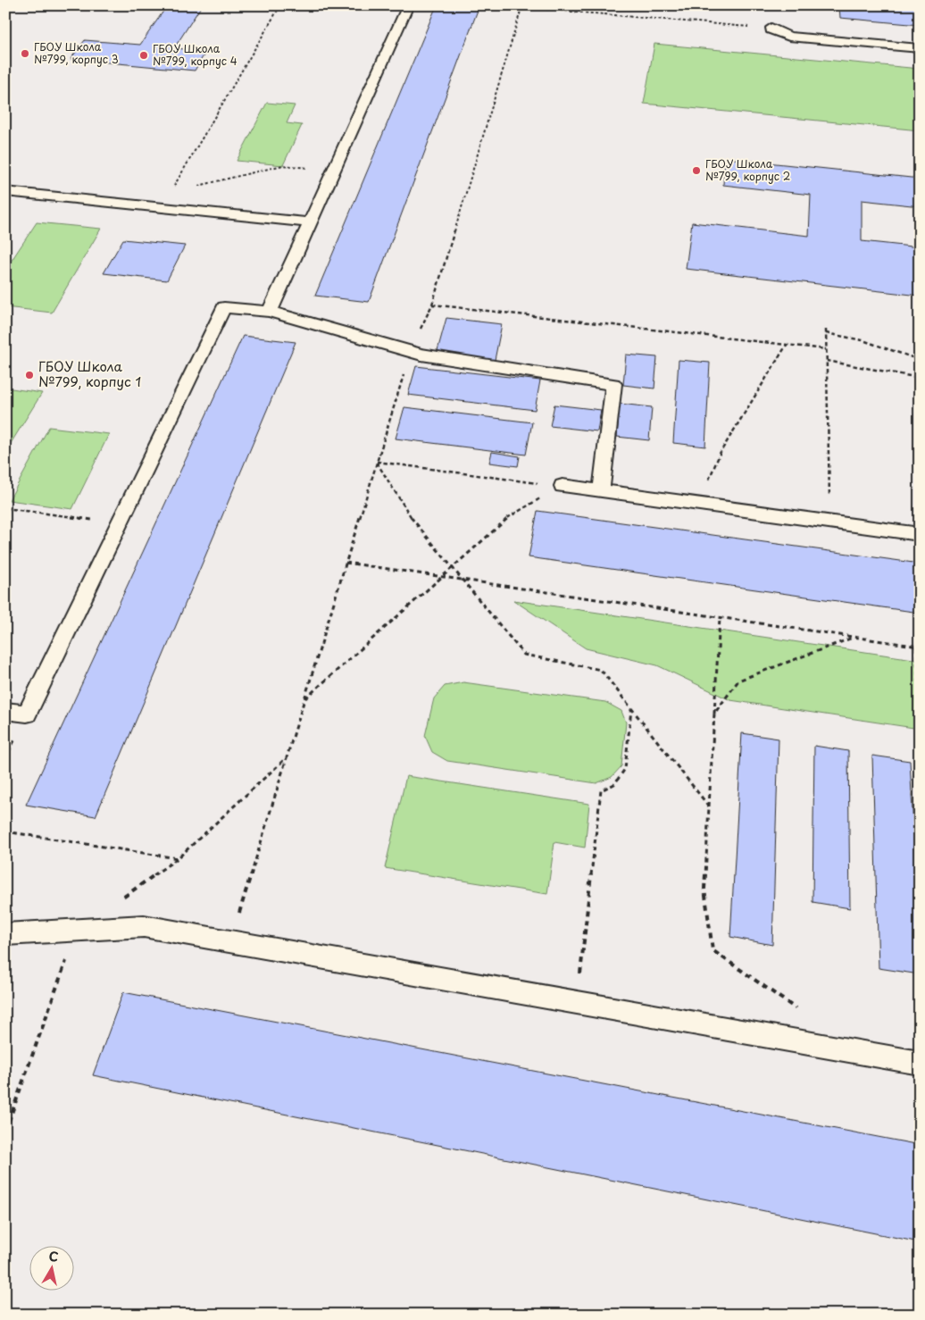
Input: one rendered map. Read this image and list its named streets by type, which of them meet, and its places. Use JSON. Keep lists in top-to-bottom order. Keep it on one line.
{"places":["ГБОУ Школа №799, корпус 3","ГБОУ Школа №799, корпус 4","ГБОУ Школа №799, корпус 2","ГБОУ Школа №799, корпус 1"],"north":"top"}
